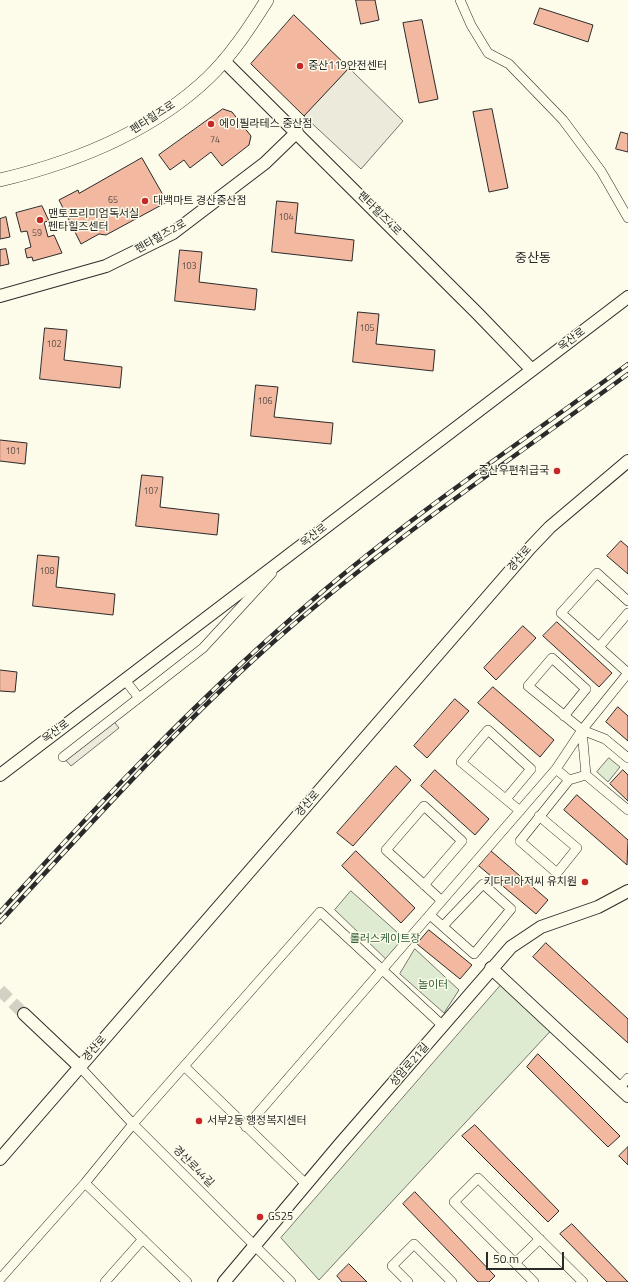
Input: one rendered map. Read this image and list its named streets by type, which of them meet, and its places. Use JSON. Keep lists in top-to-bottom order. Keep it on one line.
{"streets":{"main road":["펜타힐즈로"],"street":["펜타힐즈4로","펜타힐즈2로","옥산로","경산로","성암로21길","경산로44길"]},"crossings":[["펜타힐즈로","펜타힐즈4로"],["펜타힐즈4로","펜타힐즈2로"],["펜타힐즈4로","옥산로"],["경산로","경산로44길"],["성암로21길","경산로44길"]],"districts":["중산동"],"parks":["롤러스케이트장","놀이터"],"places":["중산119안전센터","에이필라테스 중산점","대백마트 경산중산점","맨토프리미엄독서실 펜타힐즈센터","중산우편취급국","키다리아저씨 유치원","서부2동 행정복지센터","GS25"],"house_numbers":["74","65","104","59","103","105","102","106","101","107","108"],"scale_bar":"50 m"}
